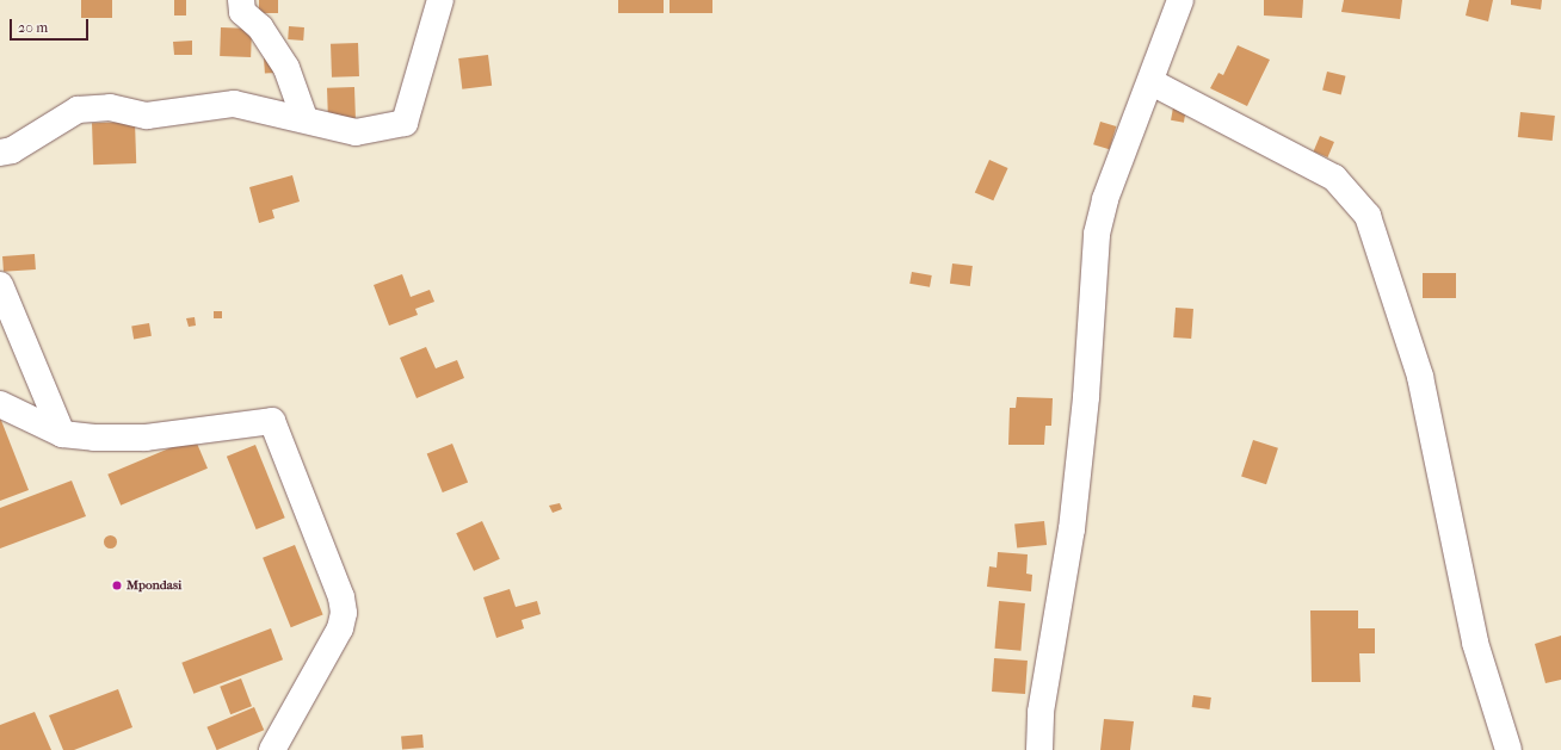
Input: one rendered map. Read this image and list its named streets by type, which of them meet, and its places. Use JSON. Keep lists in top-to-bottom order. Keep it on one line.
{"places":["Mpondasi"],"scale_bar":"20 m"}
